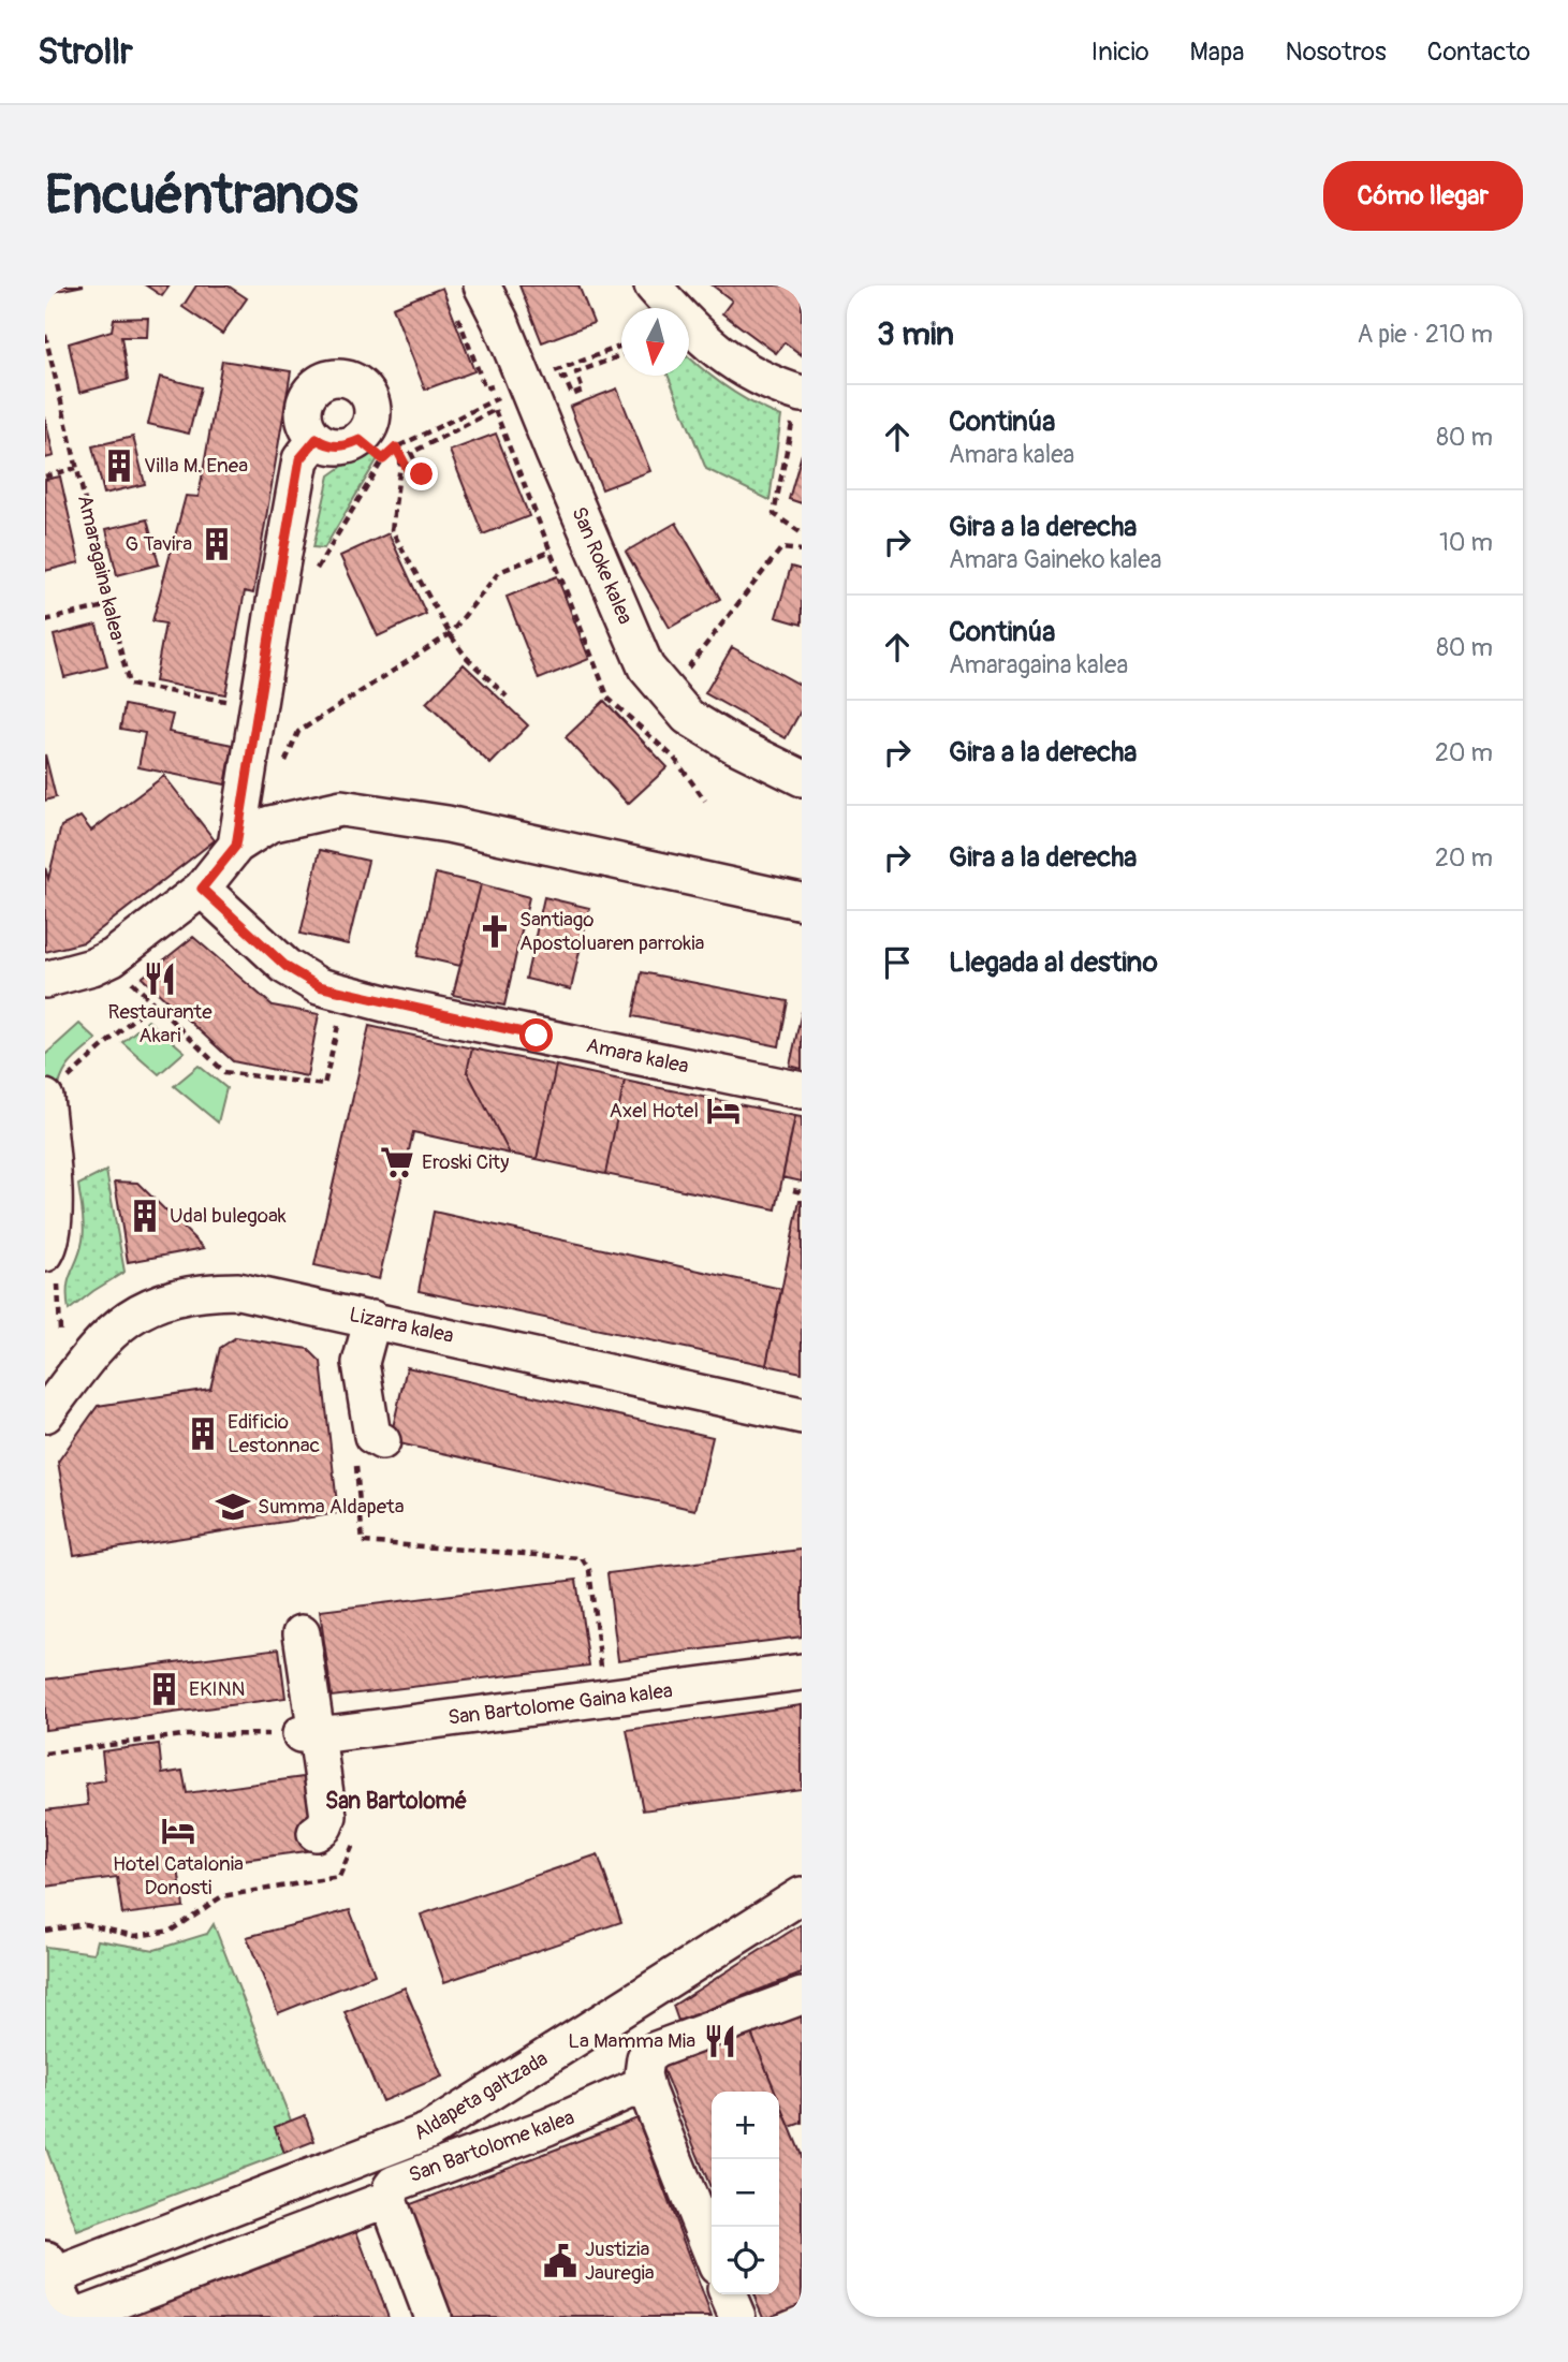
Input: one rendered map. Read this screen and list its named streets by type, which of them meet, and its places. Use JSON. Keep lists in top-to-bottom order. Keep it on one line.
{"streets":{"street":["San Roke kalea","Amara kalea","Lizarra kalea","San Bartolome Gaina kalea","Aldapeta galtzada","San Bartolome kalea"],"path":["Amaragaina kalea"]},"districts":["San Bartolomé"],"places":{"building":["Villa M. Enea","G Tavira","Udal bulegoak","Edificio Lestonnac","EKINN"],"church":["Santiago Apostoluaren parrokia"],"restaurant":["Restaurante Akari","La Mamma Mia"],"hotel":["Axel Hotel","Hotel Catalonia Donosti"],"supermarket":["Eroski City"],"school or university":["Summa Aldapeta"],"public building":["Justizia Jauregia"]},"north":"bottom","page":{"header":"Strollr","nav":["Inicio","Mapa","Nosotros","Contacto"],"buttons":"Cómo llegar","title":"Encuéntranos","heading":["3 min","A pie · 210 m"],"list":[["Continúa","Amara kalea","80 m"],["Gira a la derecha","Amara Gaineko kalea","10 m"],["Continúa","Amaragaina kalea","80 m"],["Gira a la derecha","20 m"],["Gira a la derecha","20 m"],"Llegada al destino"],"map_buttons":["+","−"]}}
